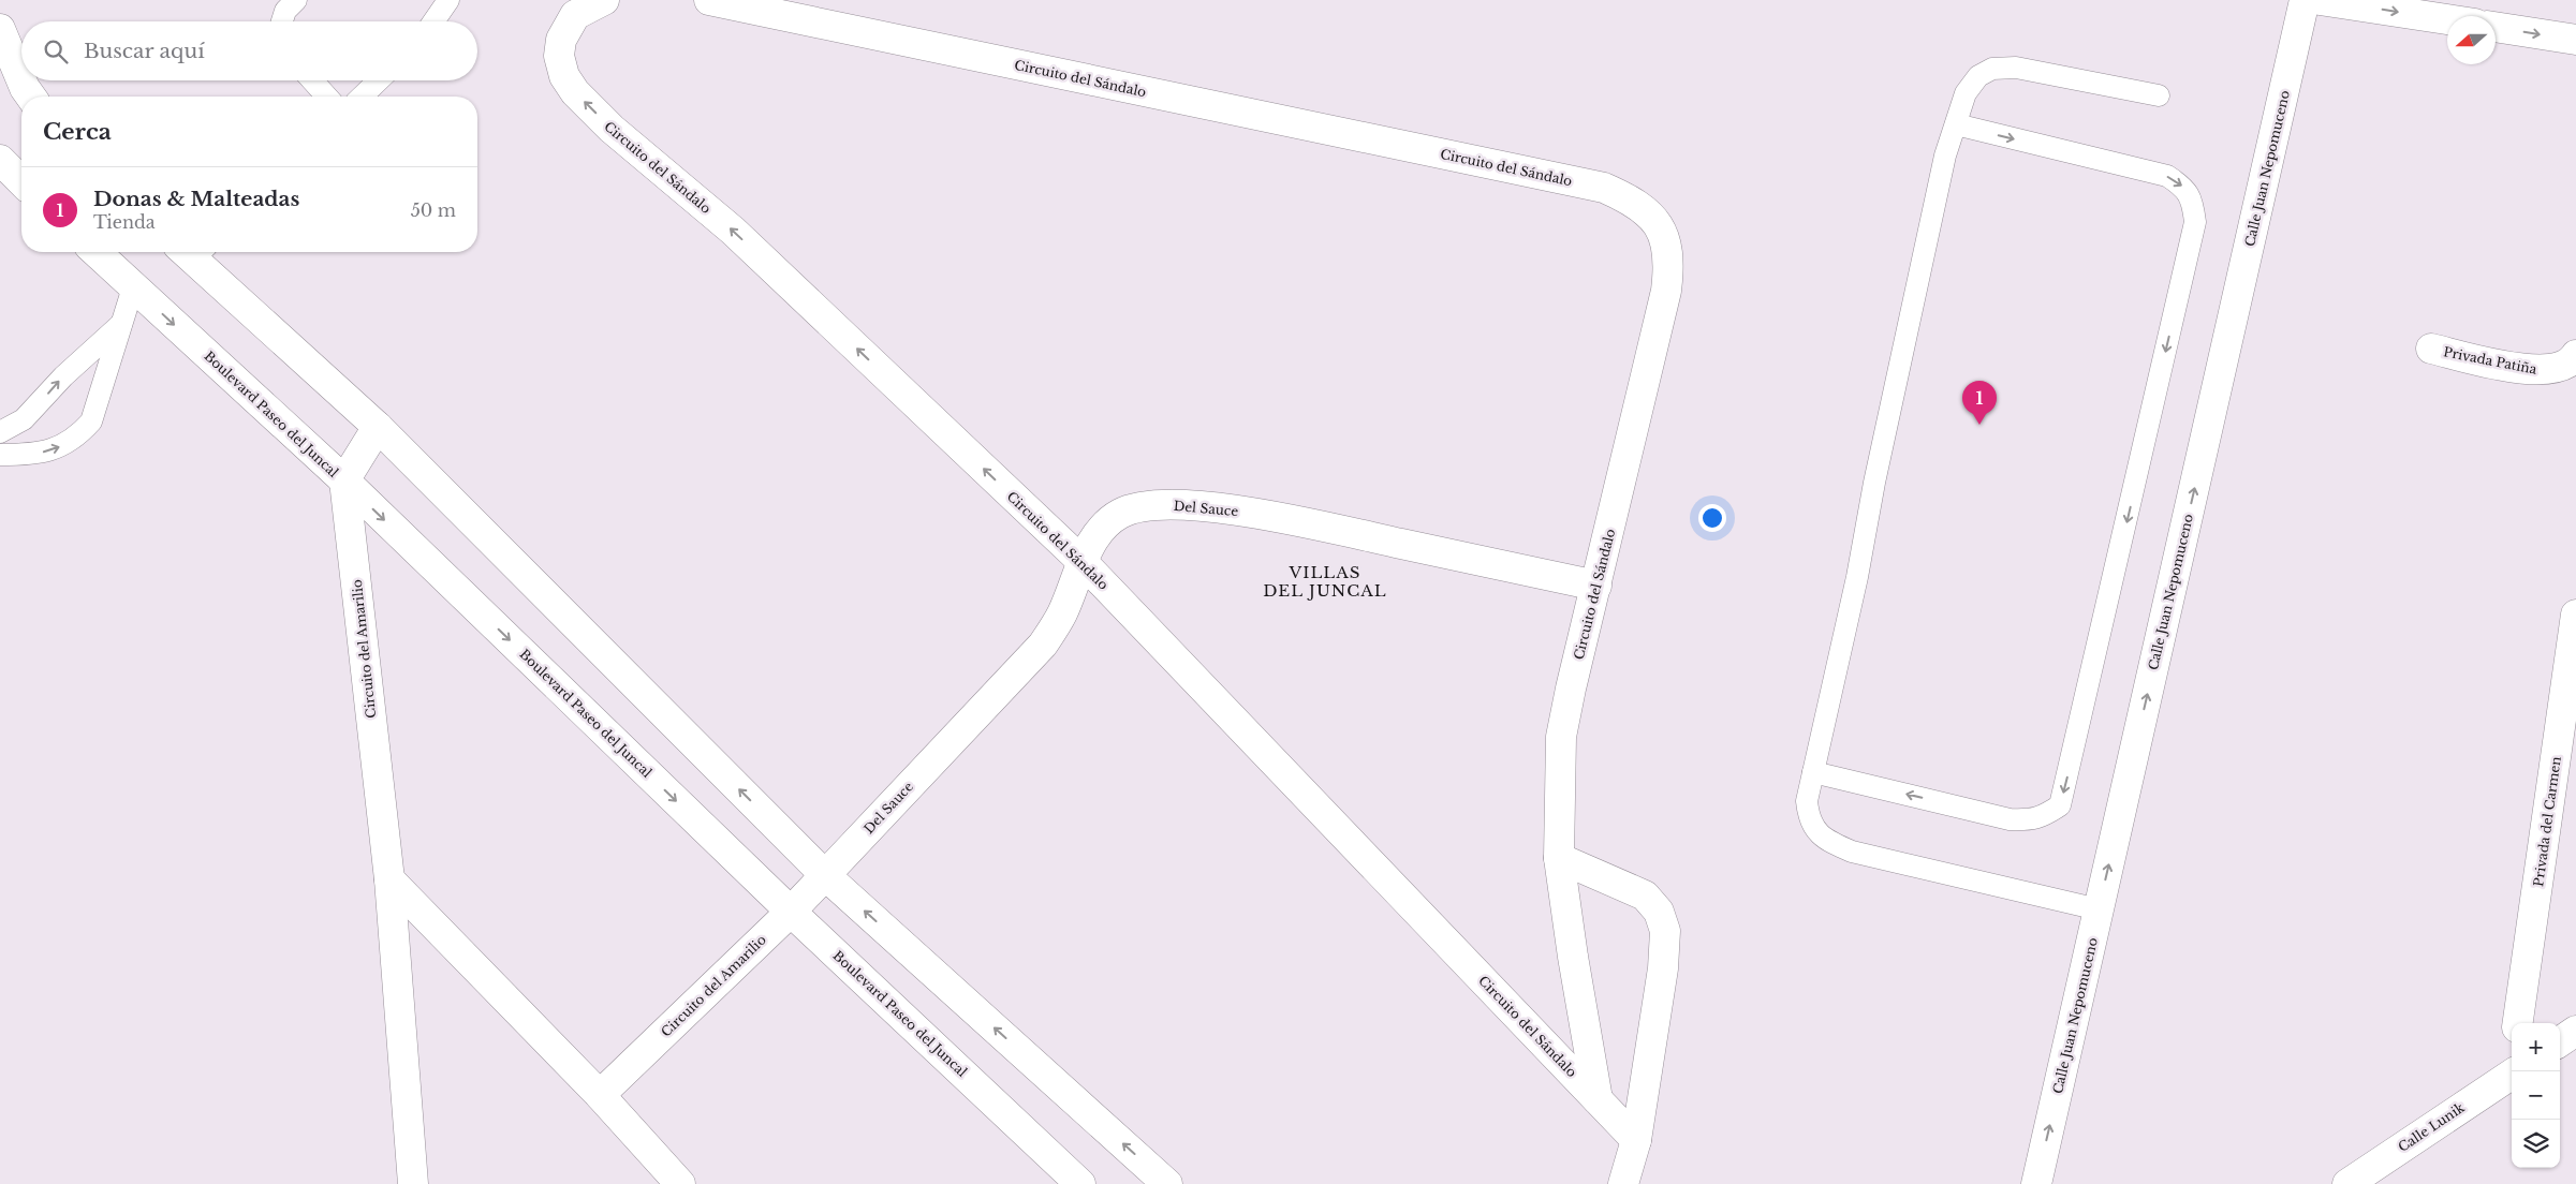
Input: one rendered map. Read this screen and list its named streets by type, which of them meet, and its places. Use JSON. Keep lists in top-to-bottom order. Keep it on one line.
{"streets":{"street":["Circuito del Sándalo","Calle Juan Nepomuceno","Privada Patiña","Boulevard Paseo del Juncal","Del Sauce","Circuito del Amarilio","Privada del Carmen","Calle Lunik"]},"crossings":[["Circuito del Sándalo","Del Sauce"],["Boulevard Paseo del Juncal","Circuito del Amarilio"],["Del Sauce","Circuito del Amarilio"]],"one_way":["Calle Juan Nepomuceno"],"districts":["VILLAS DEL JUNCAL"],"north":"left","page":{"search":"Buscar aquí","heading":"Cerca","list":[{"mark":"1","name":"Donas & Malteadas","note":"Tienda","value":"50 m"}],"pins":"1","map_buttons":["+","−"]}}
